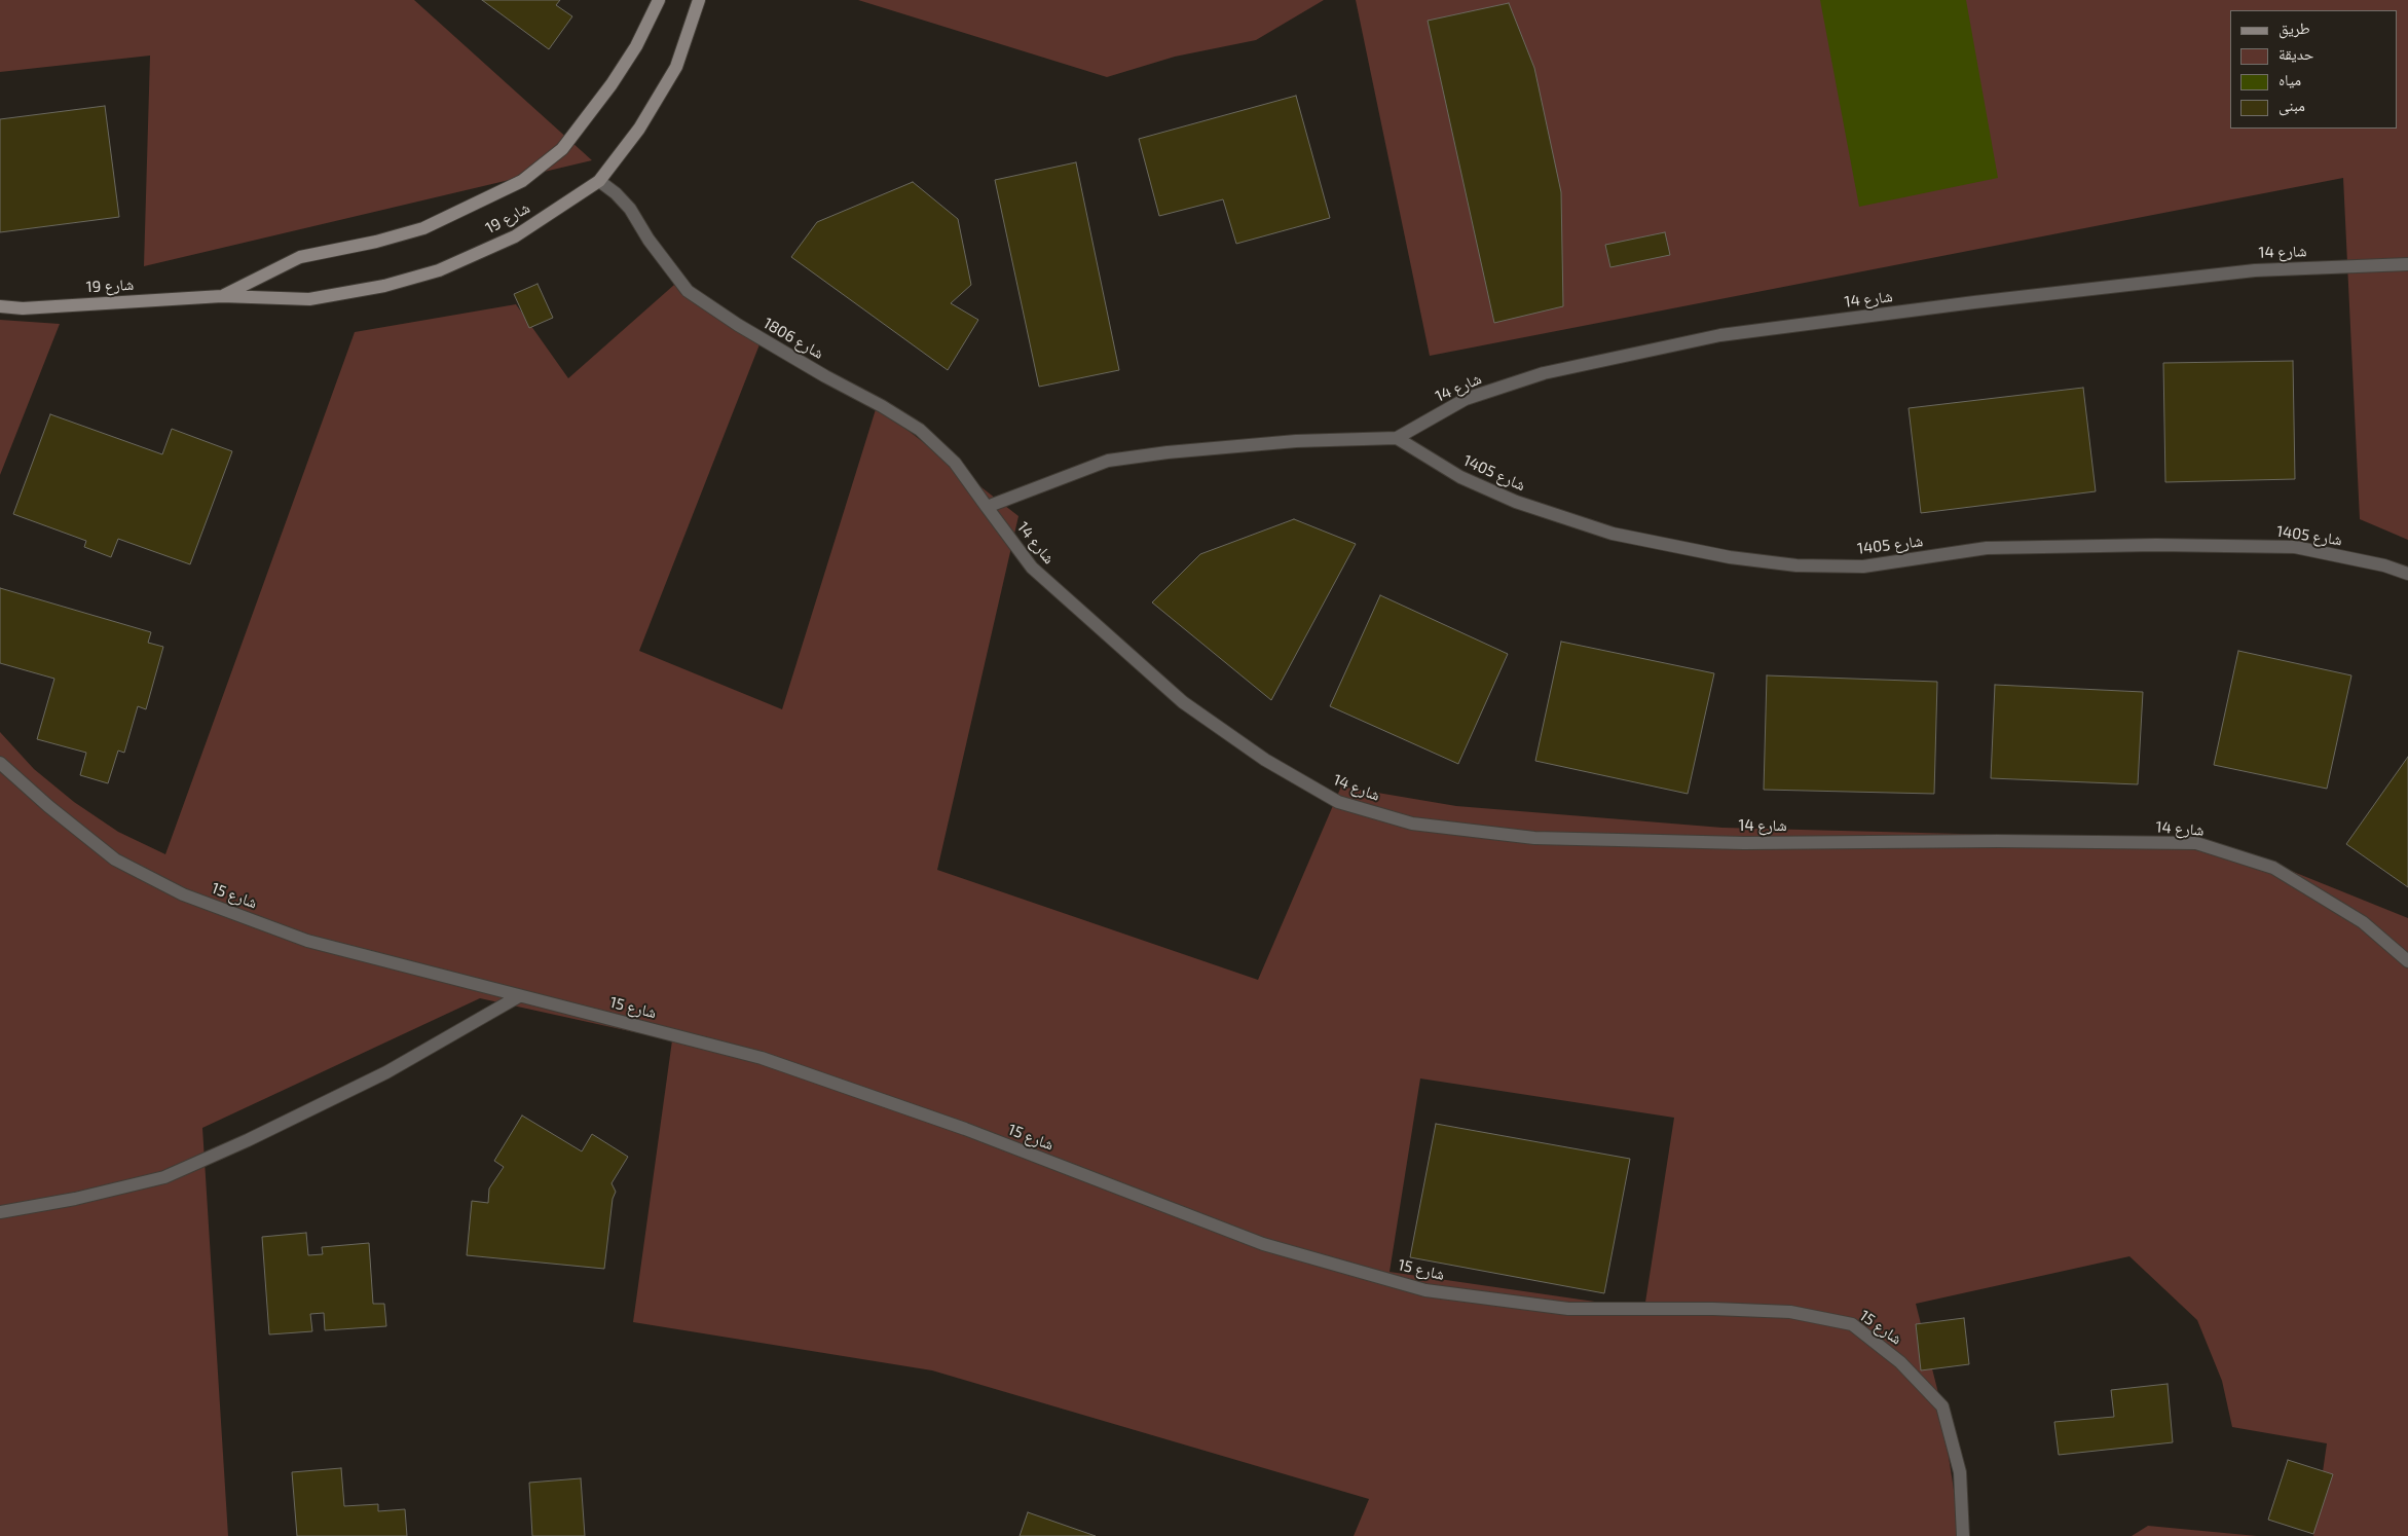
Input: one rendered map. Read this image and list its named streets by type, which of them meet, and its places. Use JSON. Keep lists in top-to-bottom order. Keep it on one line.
{"streets":{"main road":["شارع 19"],"street":["شارع 14","شارع 1806","شارع 1405","شارع 15"]},"crossings":[["شارع 19","شارع 1806"],["شارع 14","شارع 1806"],["شارع 14","شارع 1405"]],"legend":["طريق","حديقة","مياه","مبنى"]}
